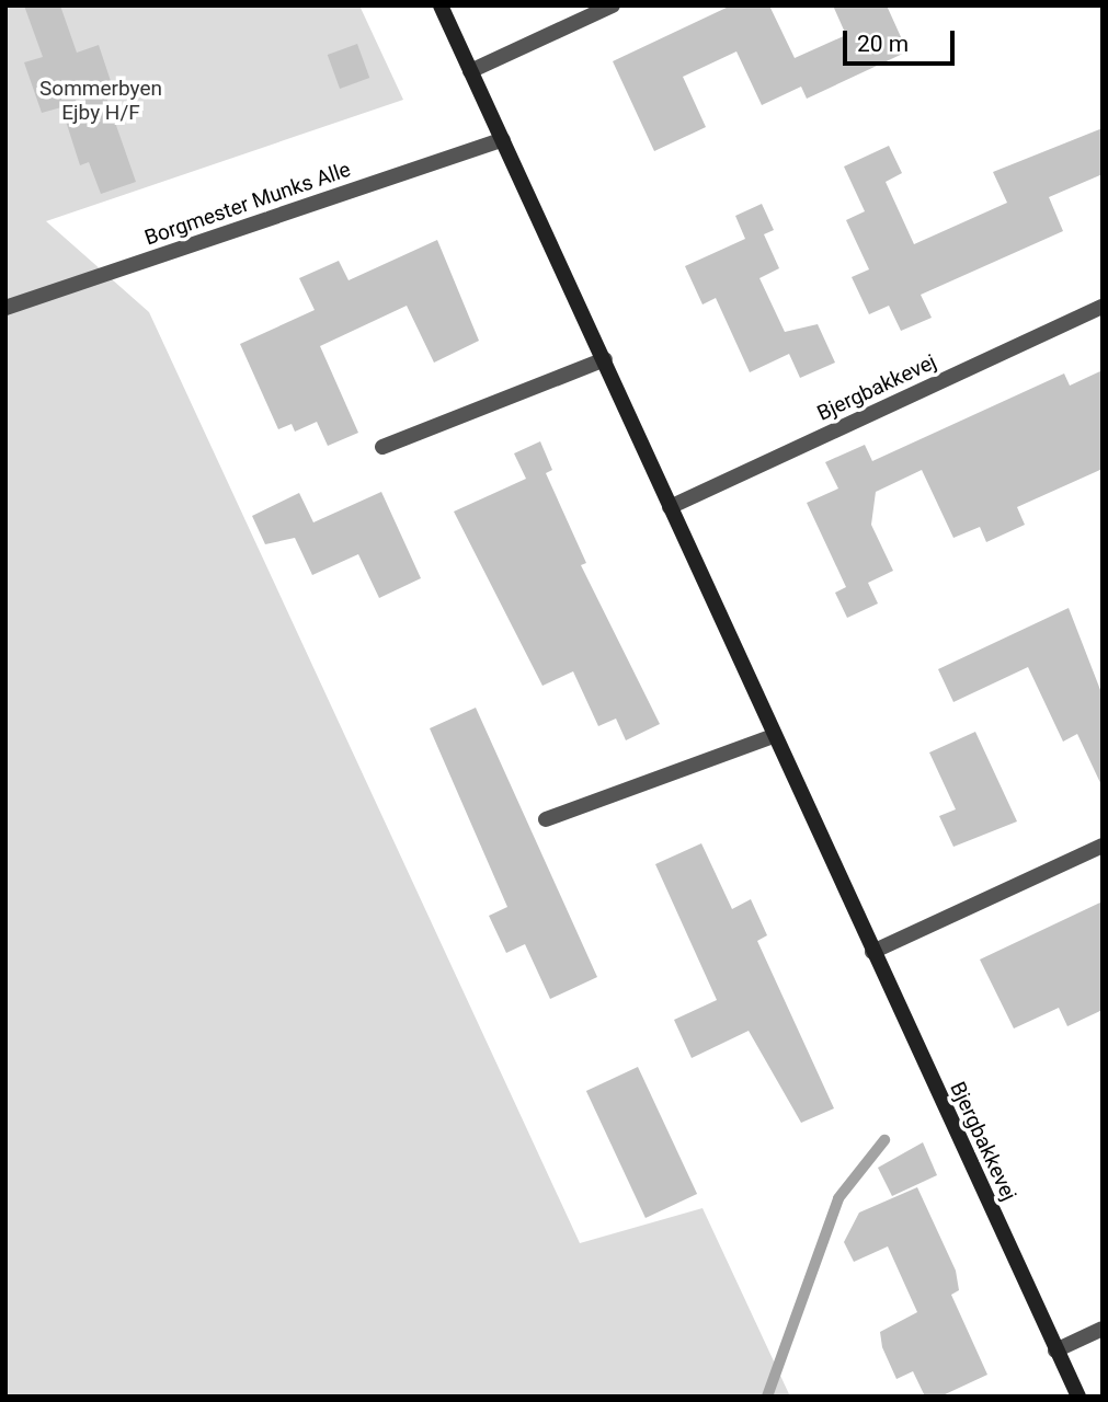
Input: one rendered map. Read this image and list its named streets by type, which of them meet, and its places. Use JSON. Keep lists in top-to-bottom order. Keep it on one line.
{"streets":{"street":["Borgmester Munks Alle","Bjergbakkevej"]},"crossings":[["Borgmester Munks Alle","Bjergbakkevej"]],"parks":["Sommerbyen Ejby H/F"],"scale_bar":"20 m"}
